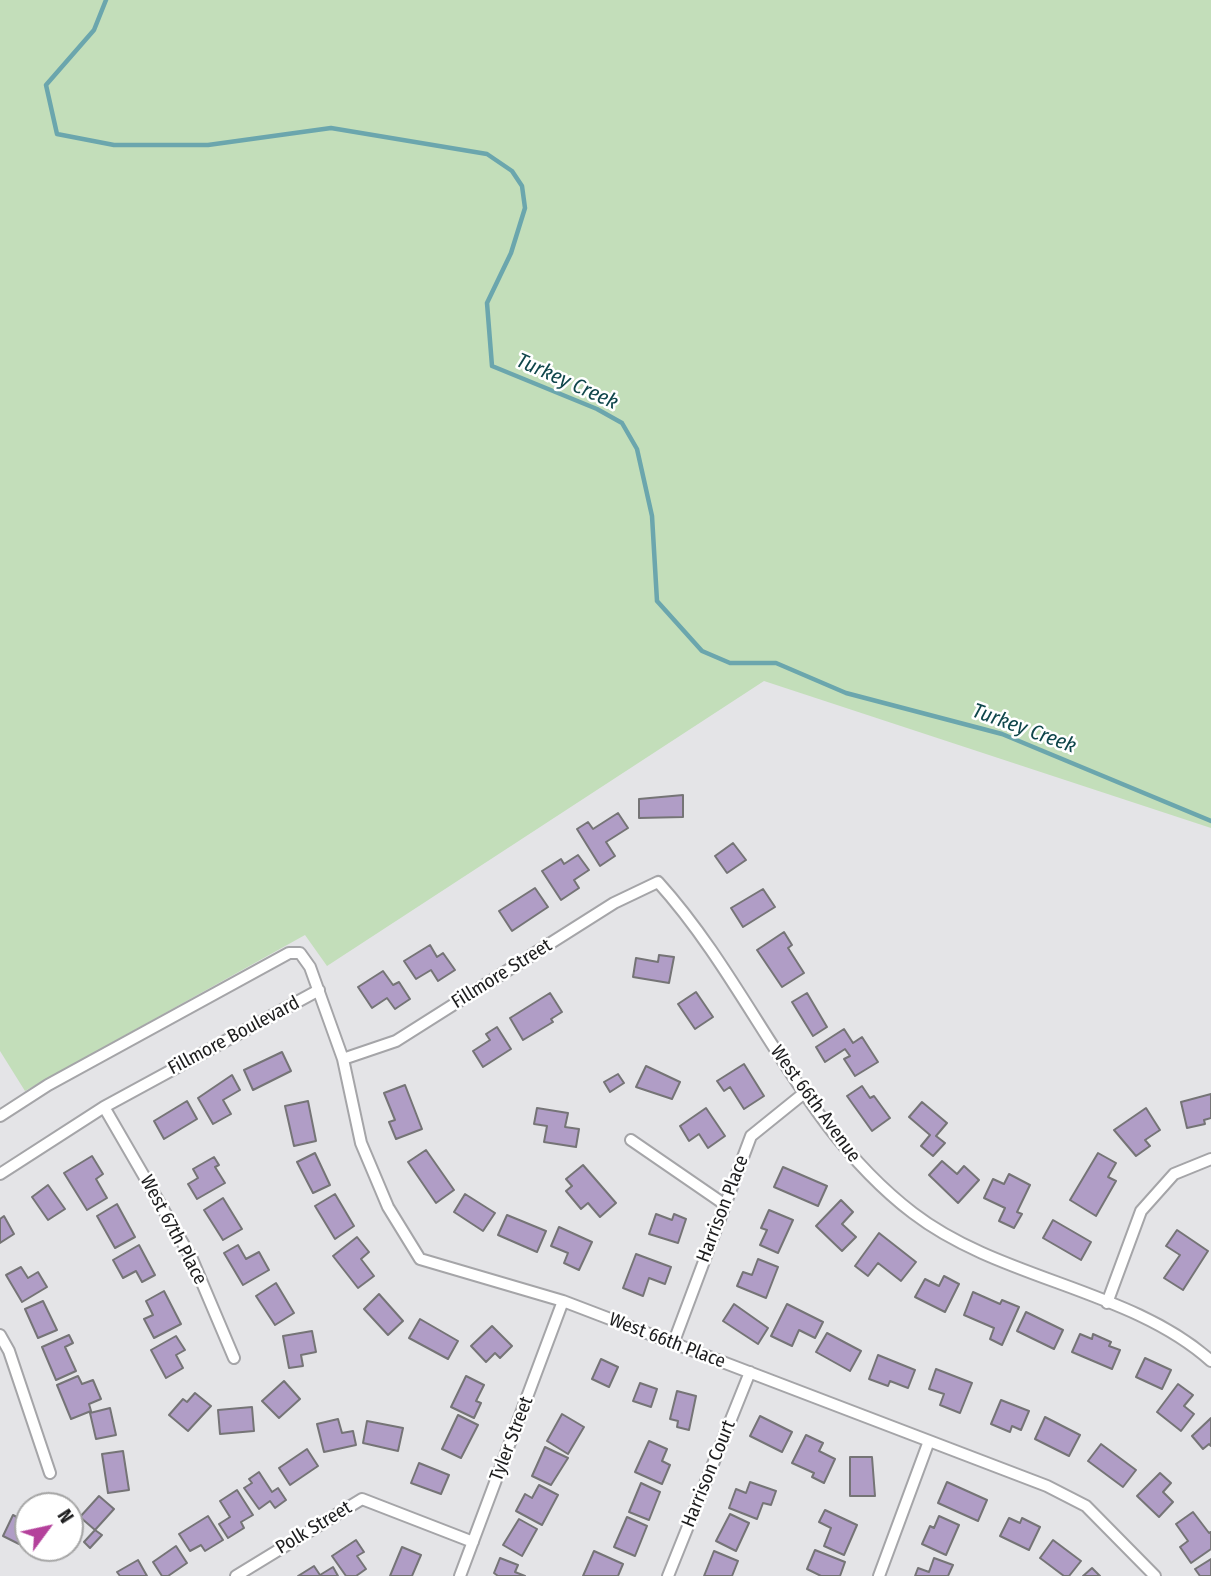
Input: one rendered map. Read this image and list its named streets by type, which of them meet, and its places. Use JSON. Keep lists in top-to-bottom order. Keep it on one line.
{"streets":{"street":["Fillmore Street","Fillmore Boulevard","West 66th Avenue","Harrison Place","West 67th Place","West 66th Place","Tyler Street","Harrison Court","Polk Street"]},"crossings":[["Fillmore Street","West 66th Avenue"],["Fillmore Street","West 66th Place"],["Fillmore Boulevard","West 67th Place"],["Fillmore Boulevard","West 66th Place"],["West 66th Avenue","Harrison Place"],["Harrison Place","West 66th Place"],["West 66th Place","Tyler Street"],["West 66th Place","Harrison Court"],["Tyler Street","Polk Street"]],"water":["Turkey Creek"],"north":"top right"}
